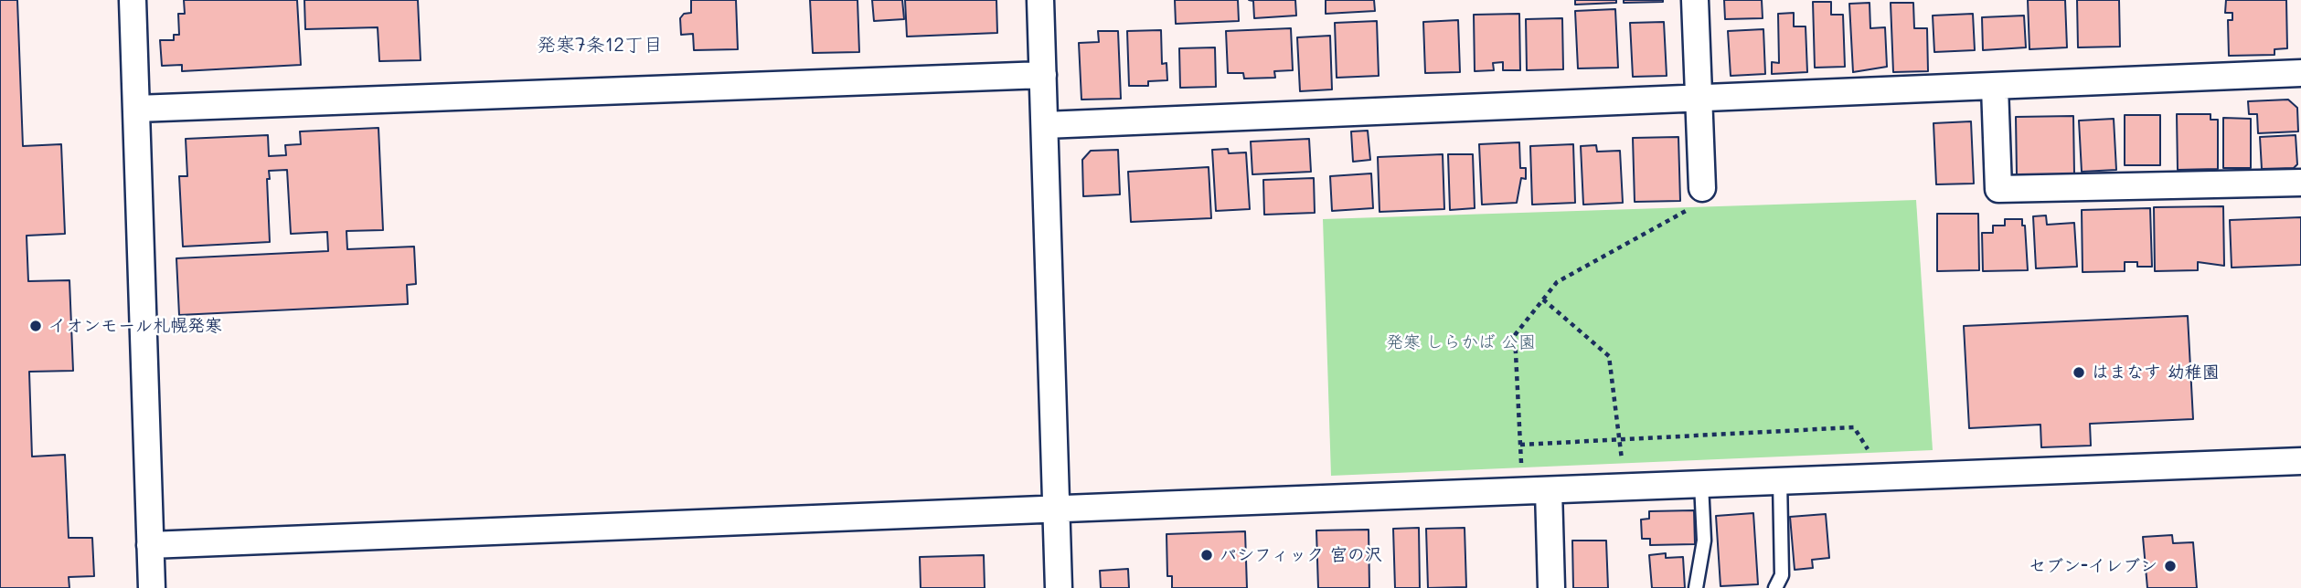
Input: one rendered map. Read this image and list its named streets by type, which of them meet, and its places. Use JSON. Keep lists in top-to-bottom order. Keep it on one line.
{"districts":["発寒7条12丁目"],"parks":["発寒 しらかば 公園"],"places":["イオンモール札幌発寒","はまなす 幼稚園","パシフィック 宮の沢","セブン-イレブン"]}
